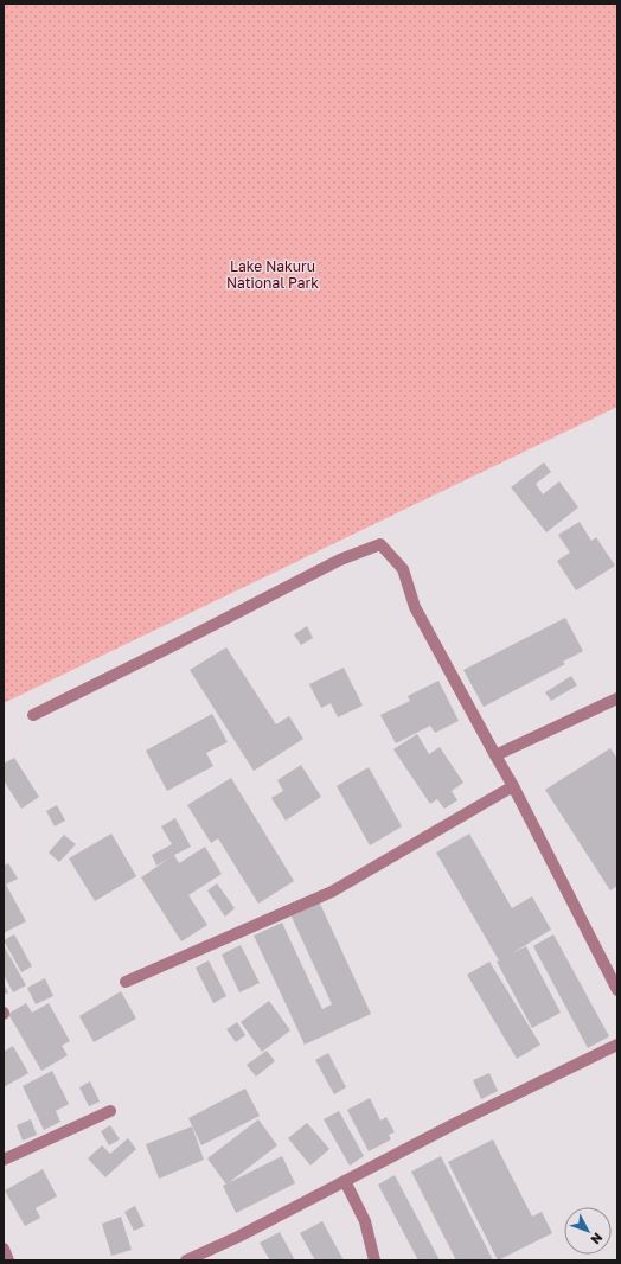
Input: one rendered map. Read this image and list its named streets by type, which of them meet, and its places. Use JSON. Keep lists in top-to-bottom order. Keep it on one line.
{"parks":["Lake Nakuru National Park"],"north":"bottom right"}
